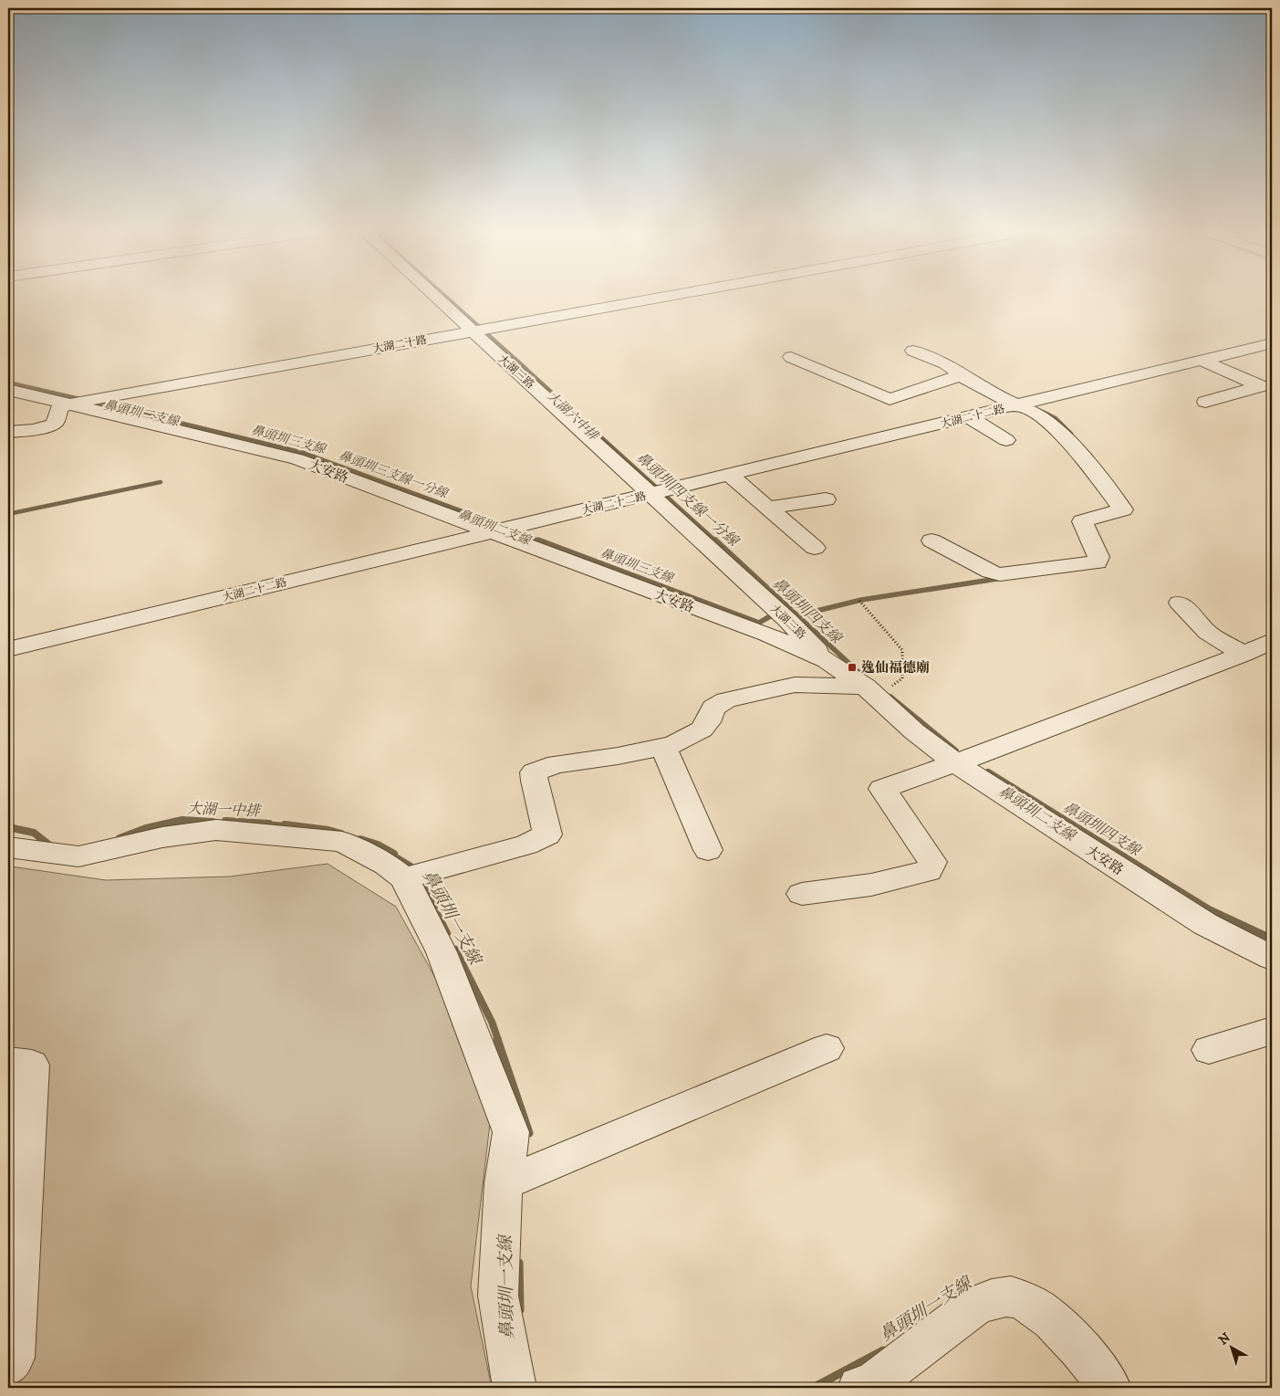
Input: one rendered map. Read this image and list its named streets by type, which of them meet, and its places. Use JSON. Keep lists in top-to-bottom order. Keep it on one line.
{"streets":{"street":["大湖二十路","大湖三路","大湖二十二路","大安路"]},"crossings":[["大湖二十路","大湖三路"],["大湖二十路","大安路"],["大湖三路","大湖二十二路"],["大湖三路","大安路"],["大湖二十二路","大安路"]],"water":["鼻頭圳二支線","大湖六中排","鼻頭圳三支線","鼻頭圳三支線一分線","鼻頭圳四支線一分線","鼻頭圳四支線","大湖一中排","鼻頭圳一支線"],"places":{"transit":["逸仙福德廟"]},"north":"top left"}
